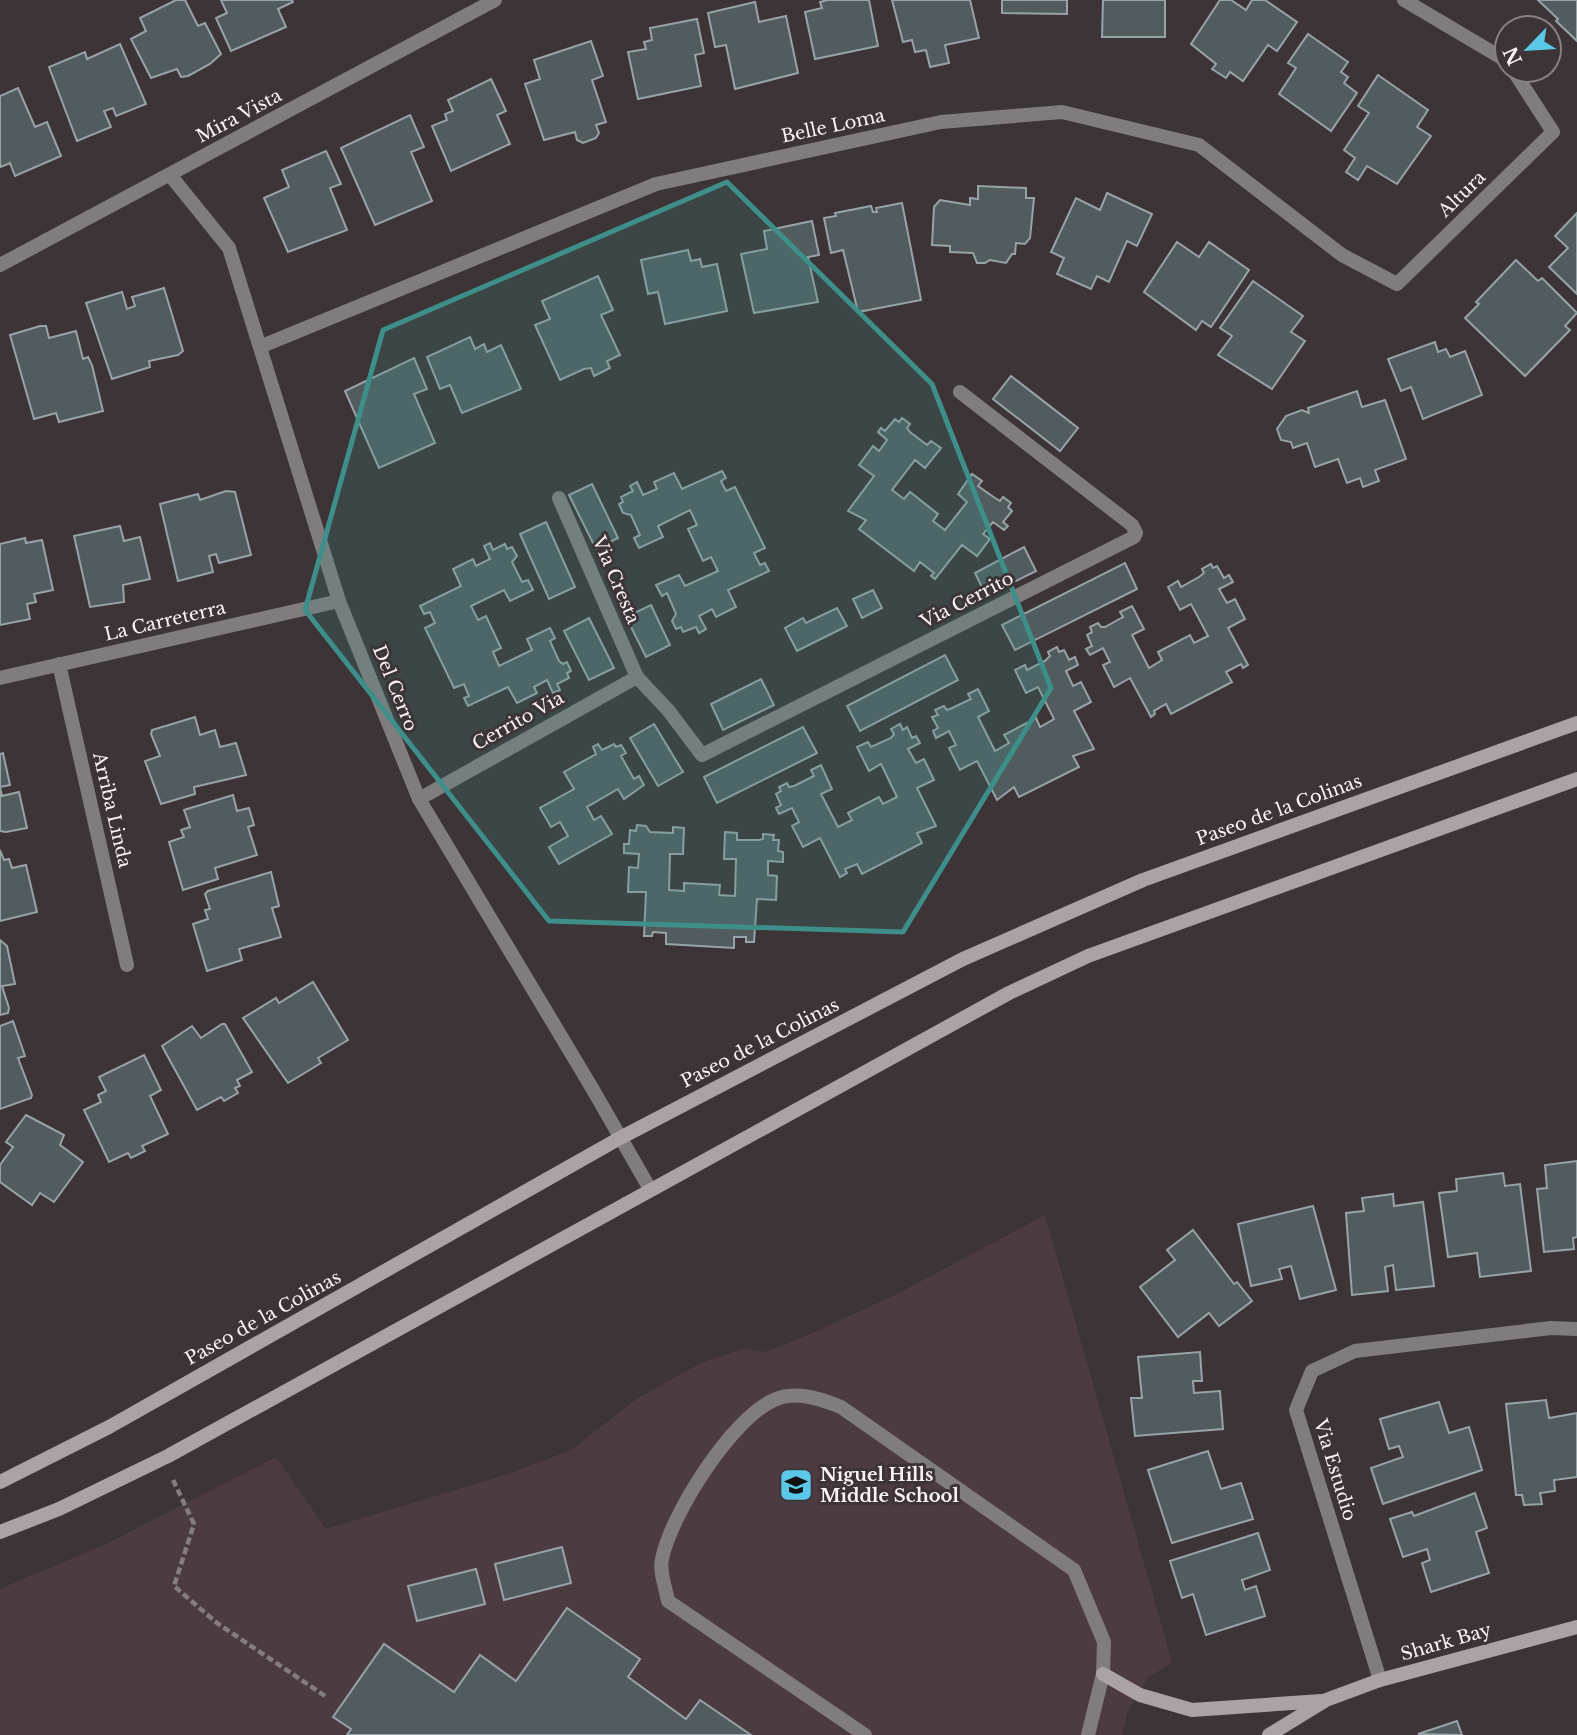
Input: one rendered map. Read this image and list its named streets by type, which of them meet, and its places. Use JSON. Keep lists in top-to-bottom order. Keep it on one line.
{"streets":{"main road":["Paseo de la Colinas","Shark Bay"],"street":["Mira Vista","Belle Loma","Altura","Via Cresta","Via Cerrito","La Carreterra","Del Cerro","Cerrito Via","Arriba Linda","Via Estudio"]},"crossings":[["Mira Vista","Del Cerro"],["Belle Loma","Altura"],["Belle Loma","Del Cerro"],["Via Cresta","Via Cerrito"],["Via Cresta","Cerrito Via"],["Via Cerrito","Cerrito Via"],["La Carreterra","Del Cerro"],["La Carreterra","Arriba Linda"],["Del Cerro","Cerrito Via"],["Del Cerro","Paseo de la Colinas"],["Via Estudio","Shark Bay"]],"places":{"school or university":["Niguel Hills Middle School"]},"north":"bottom left"}
